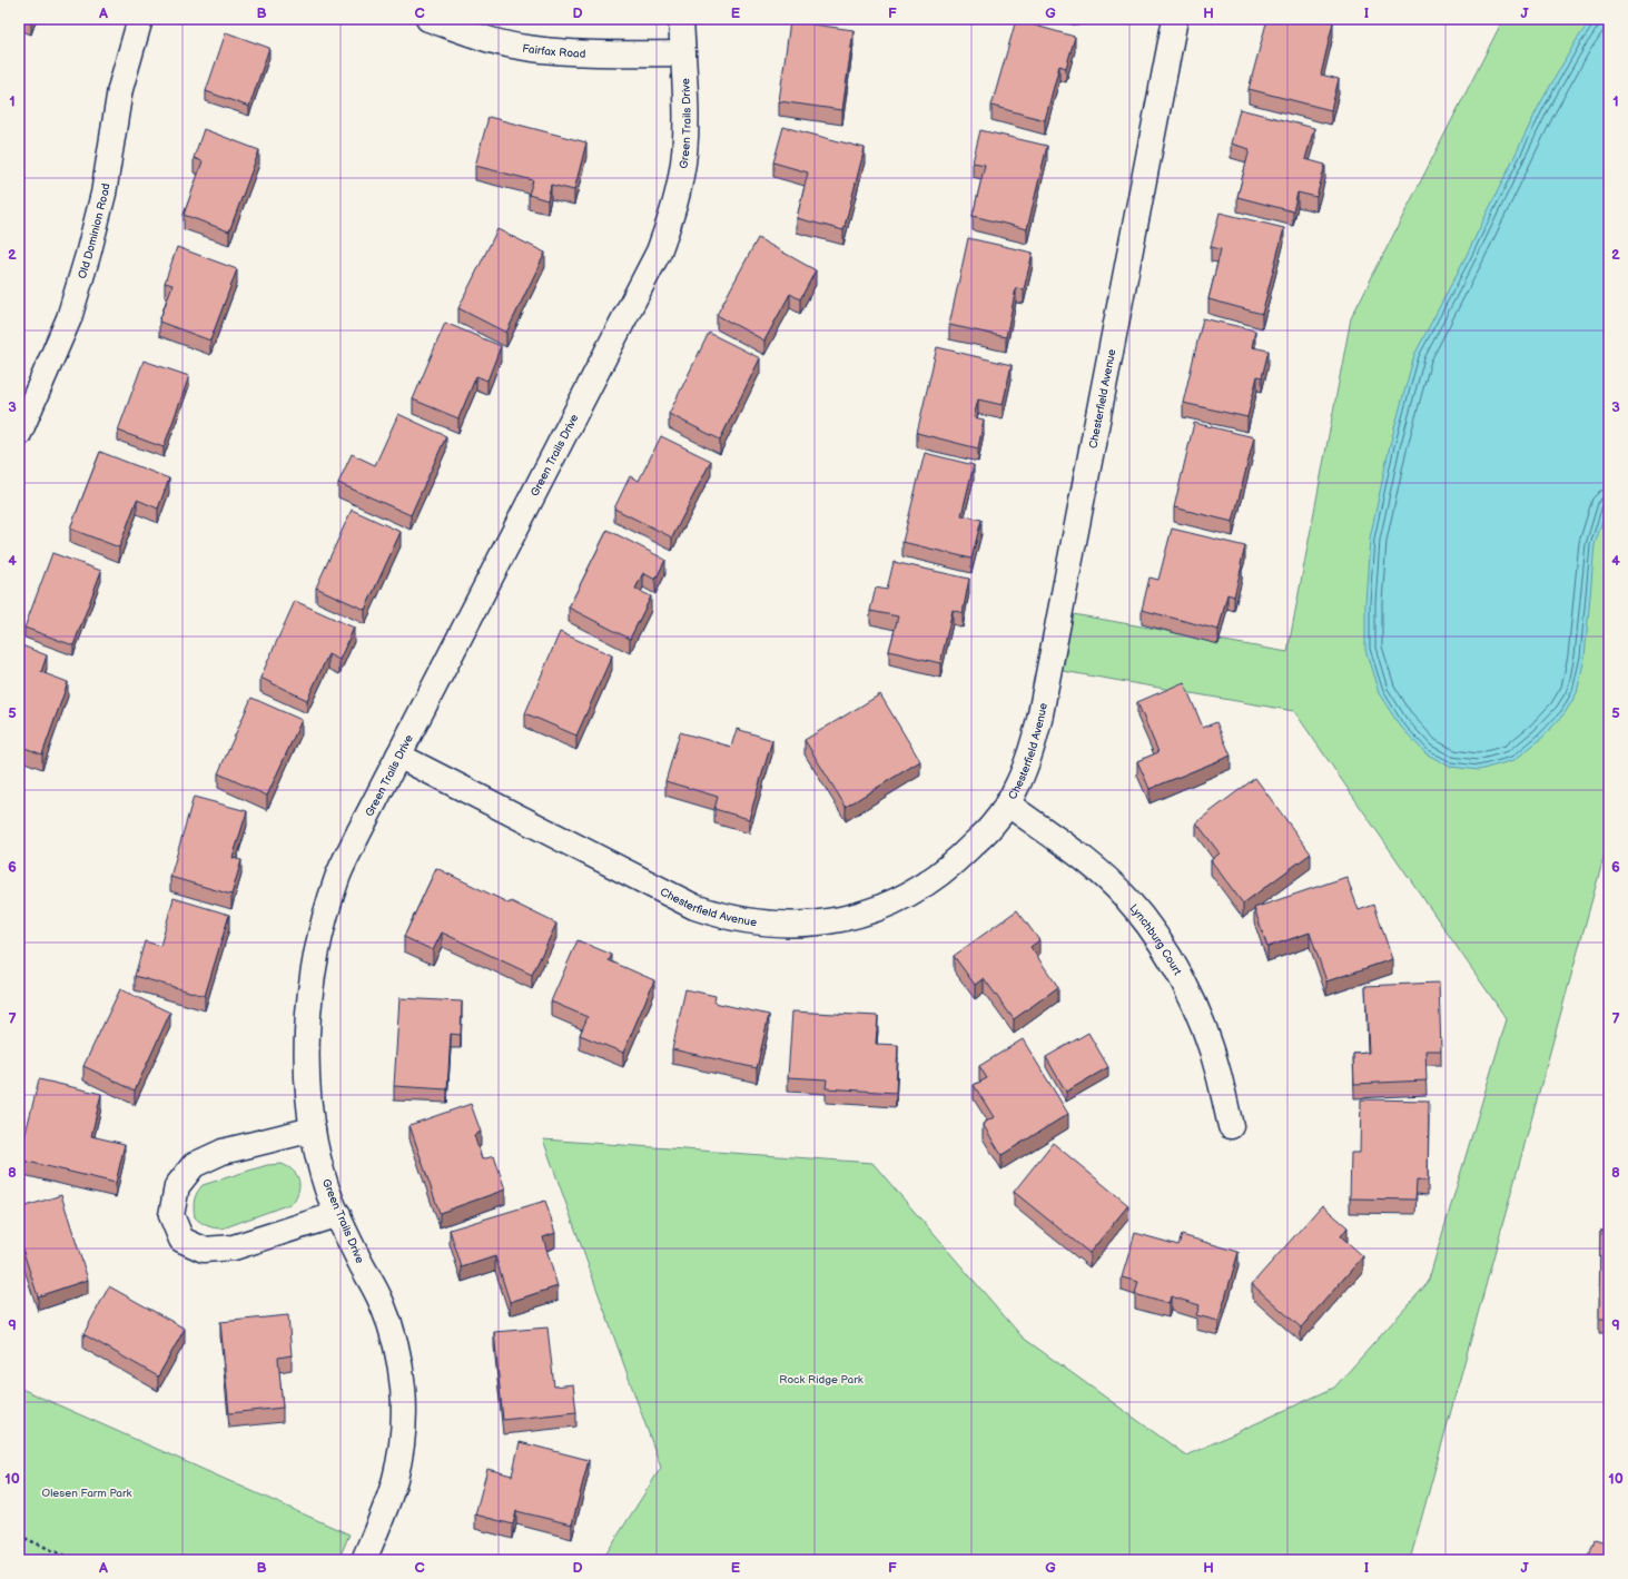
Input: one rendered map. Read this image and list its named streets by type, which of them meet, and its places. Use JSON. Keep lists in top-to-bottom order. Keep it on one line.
{"streets":{"street":["Fairfax Road","Green Trails Drive","Old Dominion Road","Chesterfield Avenue","Lynchburg Court"]},"crossings":[["Fairfax Road","Green Trails Drive"],["Green Trails Drive","Chesterfield Avenue"],["Chesterfield Avenue","Lynchburg Court"]],"parks":["Rock Ridge Park","Olesen Farm Park"],"grid":{"columns":["A","B","C","D","E","F","G","H","I","J"],"rows":["1","2","3","4","5","6","7","8","9","10"]}}
